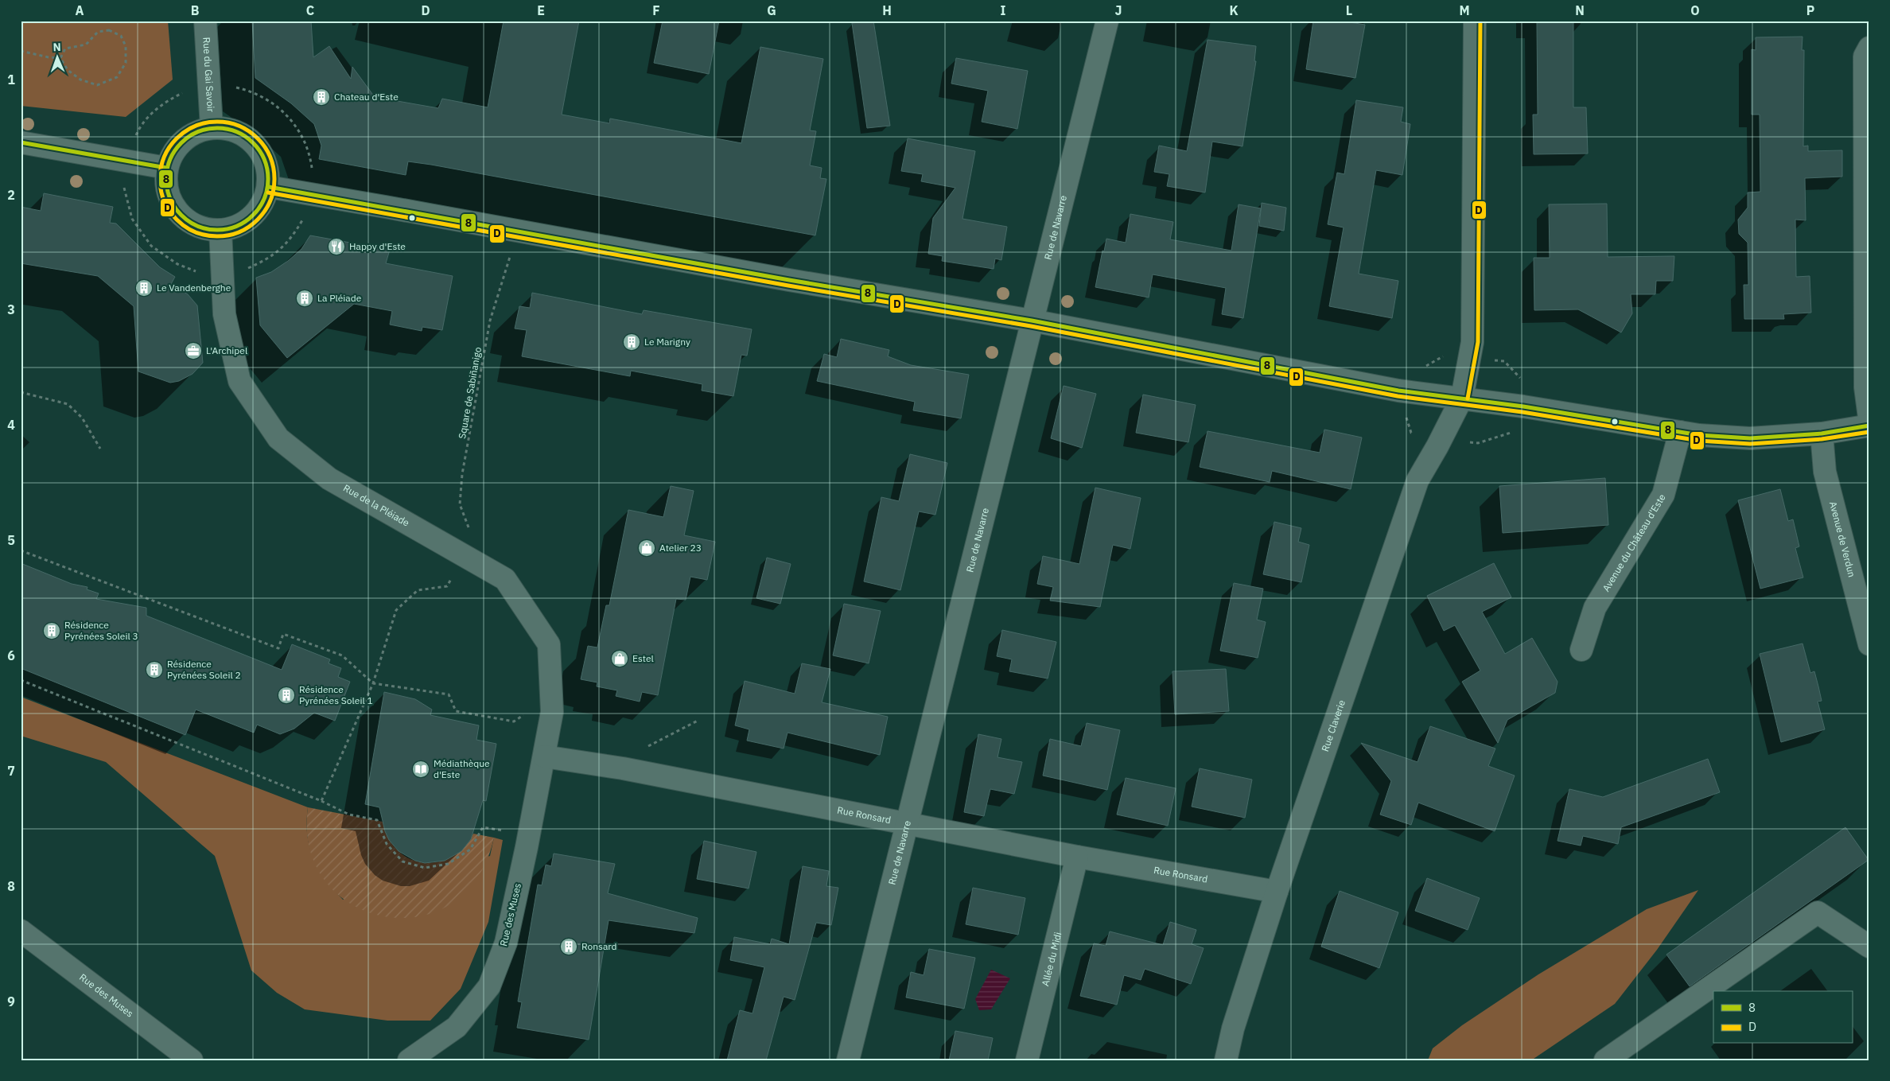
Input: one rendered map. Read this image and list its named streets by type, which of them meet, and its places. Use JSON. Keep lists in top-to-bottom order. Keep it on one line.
{"streets":{"street":["Rue du Gai Savoir","Rue de Navarre","Rue de la Pléiade","Avenue de Verdun","Avenue du Château d'Este","Rue Claverie","Rue Ronsard","Rue des Muses","Allée du Midi"],"path":["Square de Sabiñanigo"]},"crossings":[["Rue du Gai Savoir","Rue de la Pléiade"],["Rue de Navarre","Rue Ronsard"],["Square de Sabiñanigo","Rue de la Pléiade"],["Rue de la Pléiade","Rue Ronsard"],["Rue de la Pléiade","Rue des Muses"],["Rue Claverie","Rue Ronsard"],["Rue Ronsard","Rue des Muses"],["Rue Ronsard","Allée du Midi"]],"places":{"building":["Chateau d'Este","Le Vandenberghe","La Pléiade","Le Marigny","Résidence Pyrénées Soleil 3","Résidence Pyrénées Soleil 2","Résidence Pyrénées Soleil 1","Ronsard"],"restaurant":["Happy d'Este"],"office":["L'Archipel"],"shop":["Atelier 23","Estel"],"library":["Médiathèque d'Este"]},"lines":["transit line D","transit line 8"],"legend":["8","D"],"north":"top","grid":{"columns":["A","B","C","D","E","F","G","H","I","J","K","L","M","N","O","P"],"rows":["1","2","3","4","5","6","7","8","9"]}}
